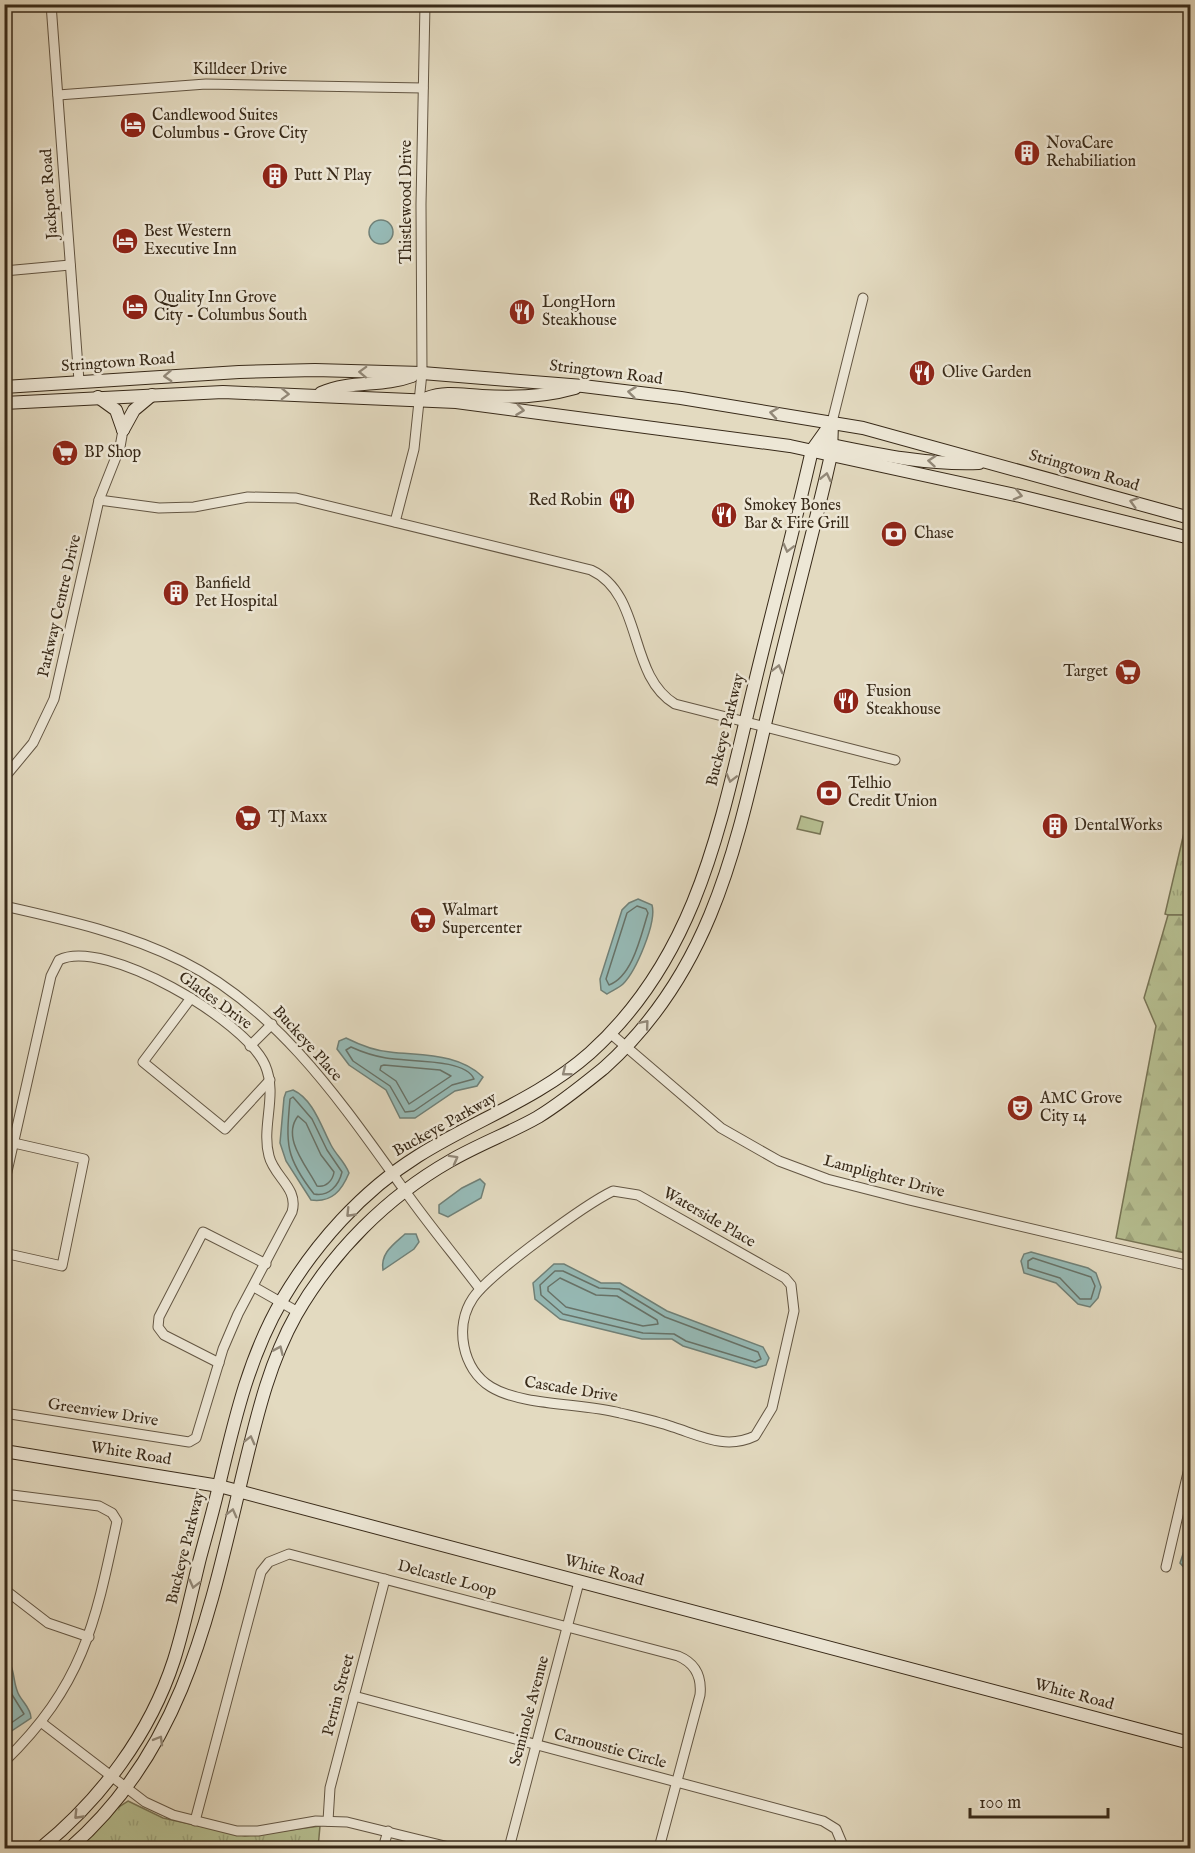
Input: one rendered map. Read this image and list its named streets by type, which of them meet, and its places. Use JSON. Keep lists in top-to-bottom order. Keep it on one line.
{"streets":{"street":["Killdeer Drive","Jackpot Road","Thistlewood Drive","Stringtown Road","Parkway Centre Drive","Buckeye Parkway","Glades Drive","Buckeye Place","Lamplighter Drive","Waterside Place","Cascade Drive","Greenview Drive","White Road","Delcastle Loop","Perrin Street","Seminole Avenue","Carnoustie Circle"]},"crossings":[["Killdeer Drive","Jackpot Road"],["Killdeer Drive","Thistlewood Drive"],["Jackpot Road","Stringtown Road"],["Thistlewood Drive","Stringtown Road"],["Stringtown Road","Buckeye Parkway"],["Buckeye Parkway","Buckeye Place"],["Buckeye Parkway","Lamplighter Drive"],["Buckeye Parkway","White Road"],["Glades Drive","Buckeye Place"],["Buckeye Place","Waterside Place"],["Buckeye Place","Cascade Drive"],["Waterside Place","Cascade Drive"],["White Road","Seminole Avenue"],["Delcastle Loop","Perrin Street"],["Delcastle Loop","Seminole Avenue"],["Delcastle Loop","Carnoustie Circle"],["Perrin Street","Carnoustie Circle"],["Seminole Avenue","Carnoustie Circle"]],"places":{"hotel":["Candlewood Suites Columbus - Grove City","Best Western Executive Inn","Quality Inn Grove City - Columbus South"],"building":["NovaCare Rehabiliation","Putt N Play","Banfield Pet Hospital","DentalWorks"],"restaurant":["LongHorn Steakhouse","Olive Garden","Red Robin","Smokey Bones Bar & Fire Grill","Fusion Steakhouse"],"supermarket":["BP Shop","Target","TJ Maxx","Walmart Supercenter"],"bank":["Chase","Telhio Credit Union"],"theatre":["AMC Grove City 14"]},"scale_bar":"100 m"}
